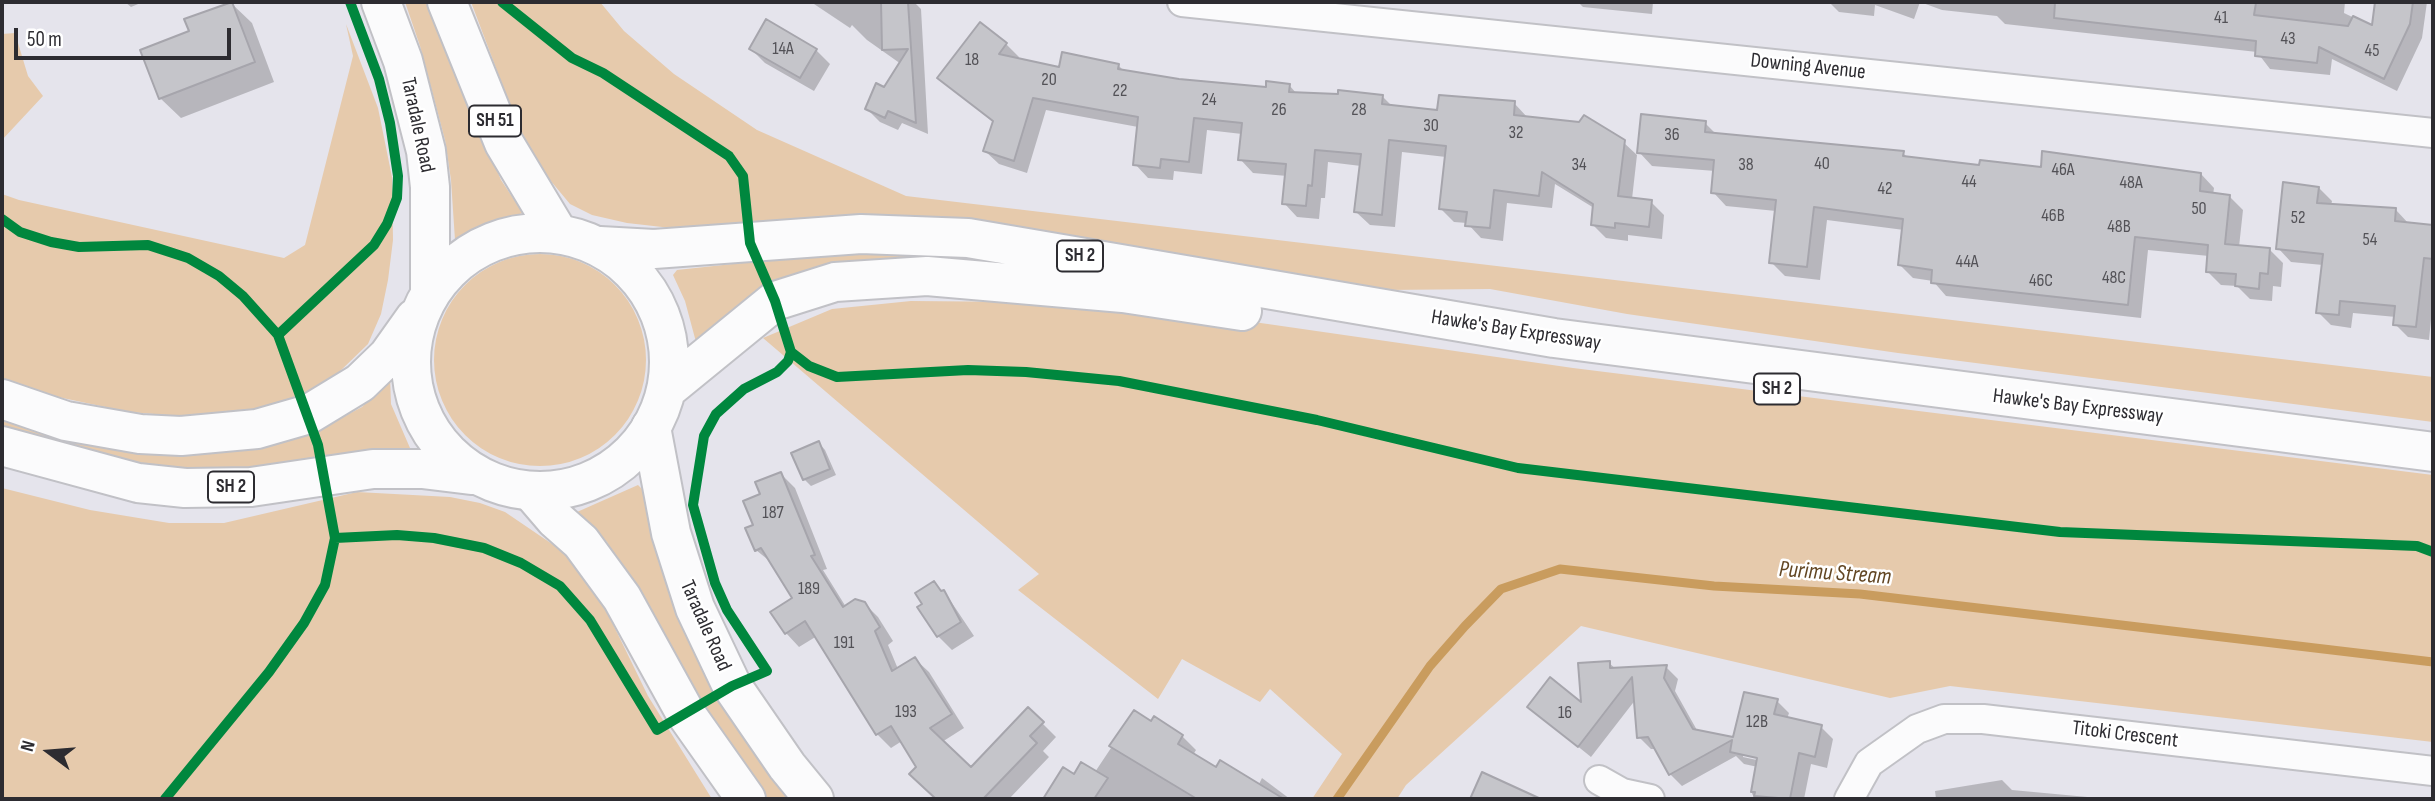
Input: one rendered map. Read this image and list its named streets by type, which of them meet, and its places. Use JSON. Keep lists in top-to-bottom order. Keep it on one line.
{"streets":{"main road":["SH 51","Taradale Road","SH 2","Hawke's Bay Expressway"],"street":["Downing Avenue","Titoki Crescent"]},"crossings":[["SH 51","SH 2"],["Taradale Road","SH 2"],["SH 2","Hawke's Bay Expressway"]],"water":["Purimu Stream"],"house_numbers":["41","43","14A","45","18","20","22","24","26","28","30","32","36","40","34","38","46A","44","48A","42","50","46B","52","48B","54","44A","48C","46C","187","189","191","193","16","12B"],"scale_bar":"50 m","north":"left"}
